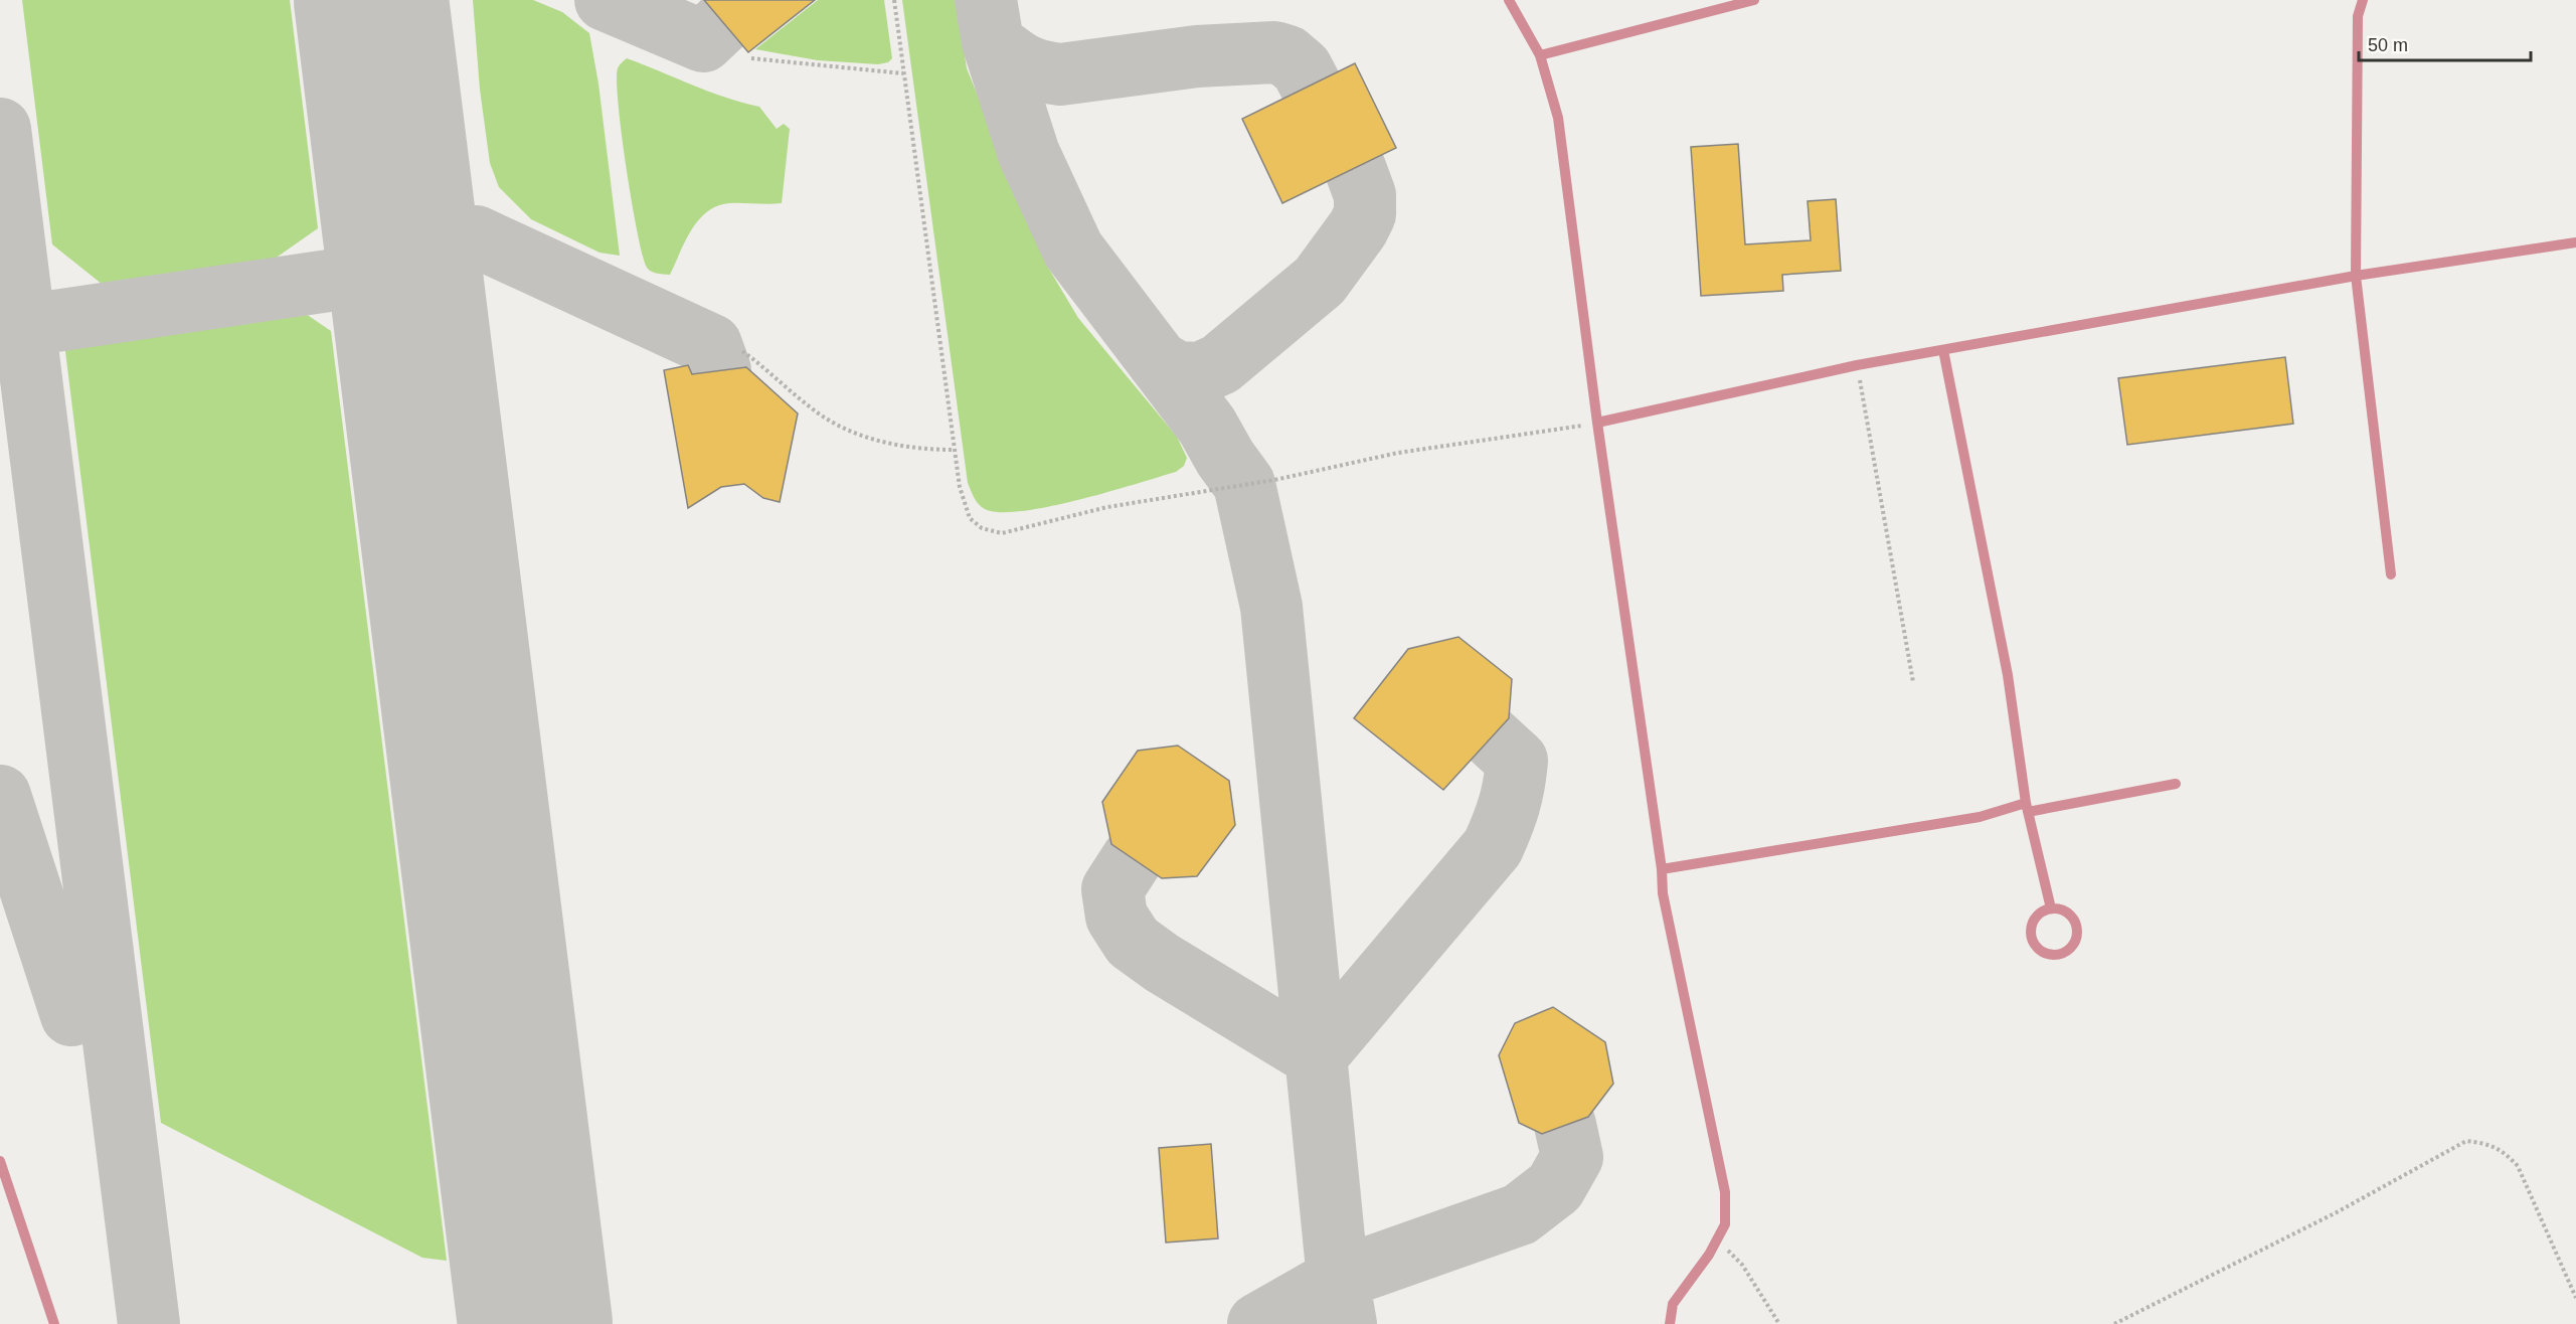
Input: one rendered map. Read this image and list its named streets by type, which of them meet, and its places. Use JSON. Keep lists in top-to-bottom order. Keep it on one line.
{"scale_bar":"50 m"}
